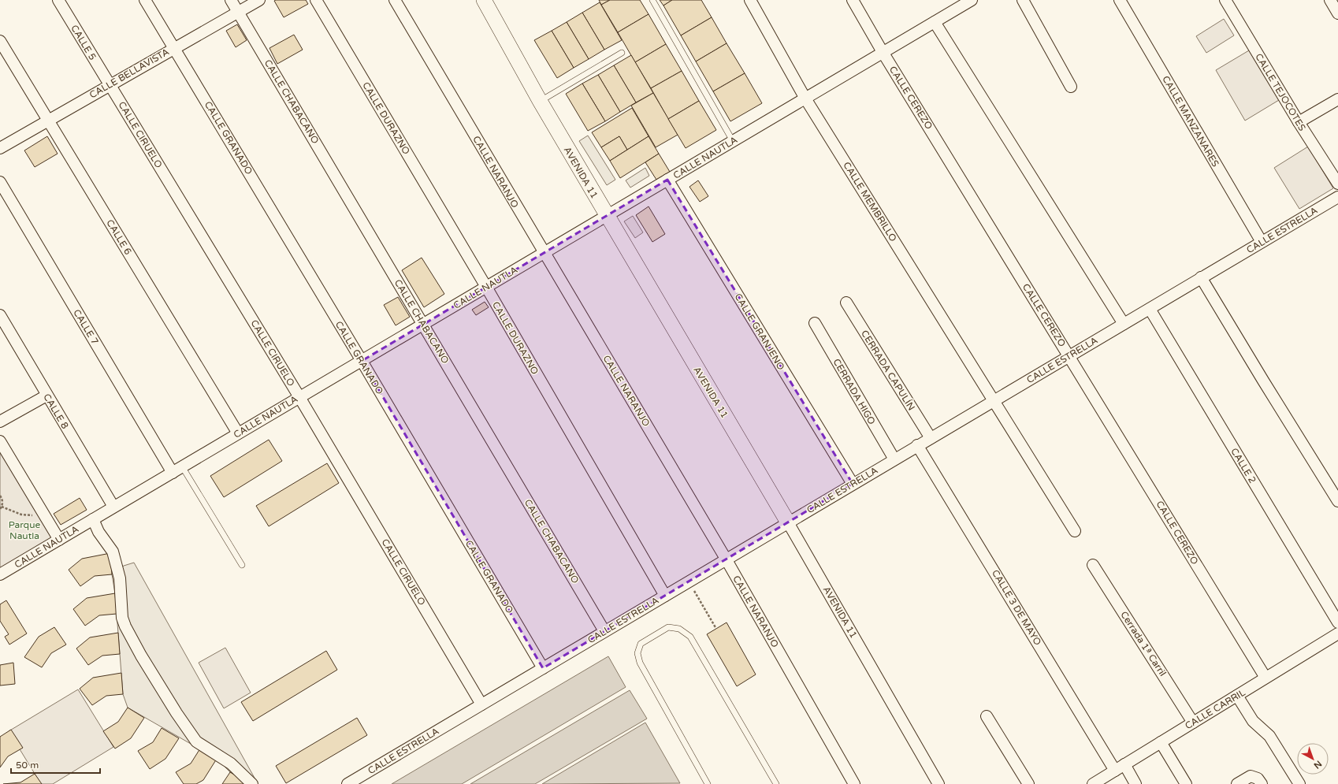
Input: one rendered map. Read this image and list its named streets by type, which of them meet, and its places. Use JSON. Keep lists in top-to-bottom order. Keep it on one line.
{"streets":{"street":["CALLE 5","CALLE BELLAVISTA","CALLE TEJOCOTES","CALLE CEREZO","CALLE CHABACANO","CALLE DURAZNO","CALLE MANZANARES","CALLE CIRUELO","CALLE GRANADO","CALLE NAUTLA","CALLE NARANJO","AVENIDA 11","CALLE MEMBRILLO","CALLE ESTRELLA","CALLE 6","CALLE 7","CALLE GRANJENO","CERRADA CAPULÍN","CERRADA HIGO","CALLE 8","CALLE 2","CALLE 3 DE MAYO","Cerrada 1ª Carril","CALLE CARRIL"]},"crossings":[["CALLE 5","CALLE BELLAVISTA"],["CALLE 5","CALLE CIRUELO"],["CALLE BELLAVISTA","CALLE CHABACANO"],["CALLE BELLAVISTA","CALLE CIRUELO"],["CALLE BELLAVISTA","CALLE GRANADO"],["CALLE BELLAVISTA","CALLE 6"],["CALLE CEREZO","CALLE NAUTLA"],["CALLE CEREZO","CALLE ESTRELLA"],["CALLE CEREZO","CALLE CARRIL"],["CALLE CHABACANO","CALLE NAUTLA"],["CALLE CHABACANO","CALLE ESTRELLA"],["CALLE DURAZNO","CALLE NAUTLA"],["CALLE DURAZNO","CALLE ESTRELLA"],["CALLE MANZANARES","CALLE ESTRELLA"],["CALLE CIRUELO","CALLE NAUTLA"],["CALLE CIRUELO","CALLE ESTRELLA"],["CALLE GRANADO","CALLE NAUTLA"],["CALLE GRANADO","CALLE ESTRELLA"],["CALLE NAUTLA","CALLE NARANJO"],["CALLE NAUTLA","AVENIDA 11"],["CALLE NAUTLA","CALLE MEMBRILLO"],["CALLE NAUTLA","CALLE 6"],["CALLE NAUTLA","CALLE 7"],["CALLE NAUTLA","CALLE GRANJENO"],["CALLE NAUTLA","CALLE 8"],["CALLE NARANJO","CALLE ESTRELLA"],["AVENIDA 11","CALLE ESTRELLA"],["CALLE MEMBRILLO","CALLE ESTRELLA"],["CALLE ESTRELLA","CALLE GRANJENO"],["CALLE ESTRELLA","CERRADA CAPULÍN"],["CALLE ESTRELLA","CERRADA HIGO"],["CALLE ESTRELLA","CALLE 2"],["CALLE ESTRELLA","CALLE 3 DE MAYO"],["CALLE 3 DE MAYO","CALLE CARRIL"],["Cerrada 1ª Carril","CALLE CARRIL"]],"parks":["Parque Nautla"],"scale_bar":"50 m","north":"bottom right"}
